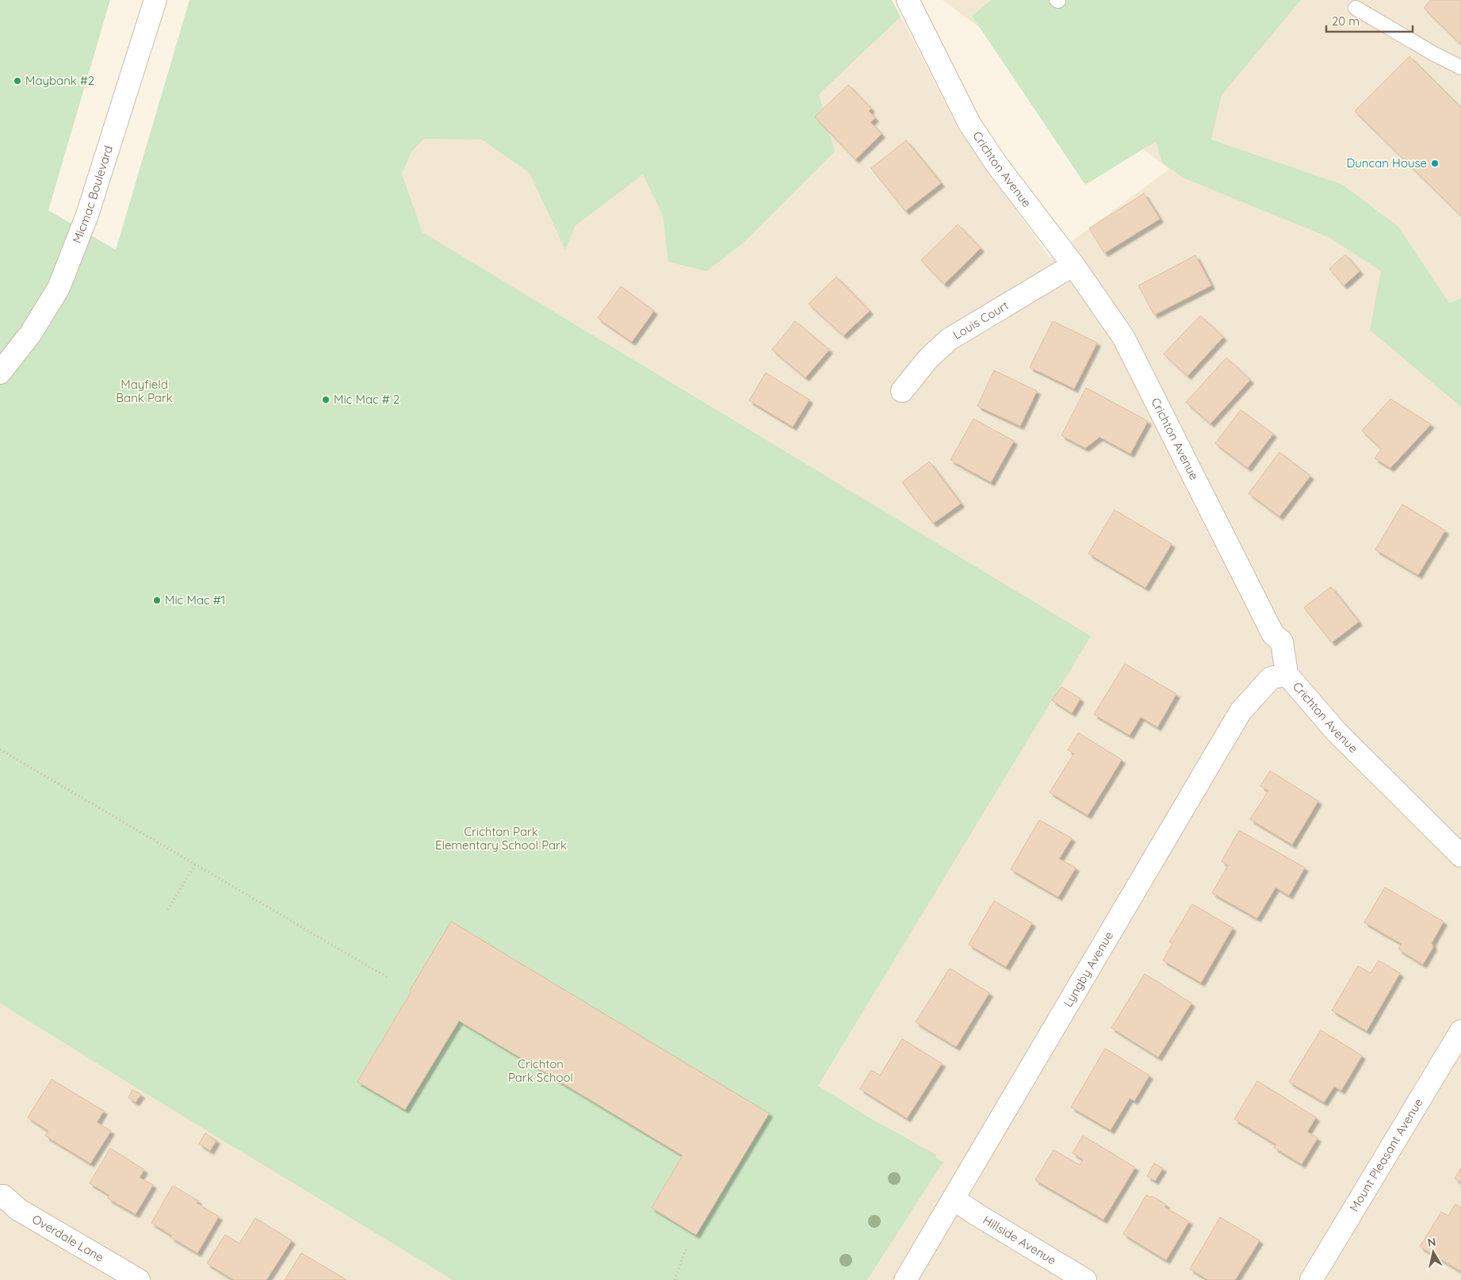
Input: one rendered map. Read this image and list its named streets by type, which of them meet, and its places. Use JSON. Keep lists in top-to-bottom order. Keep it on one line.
{"streets":{"street":["Crichton Avenue","Micmac Boulevard","Louis Court","Lyngby Avenue","Mount Pleasant Avenue","Overdale Lane","Hillside Avenue"]},"crossings":[["Crichton Avenue","Louis Court"],["Crichton Avenue","Lyngby Avenue"],["Lyngby Avenue","Hillside Avenue"]],"parks":["Mayfield Bank Park","Crichton Park Elementary School Park","Crichton Park School"],"places":["Maybank #2","Duncan House","Mic Mac # 2","Mic Mac #1"],"scale_bar":"20 m","north":"top"}
